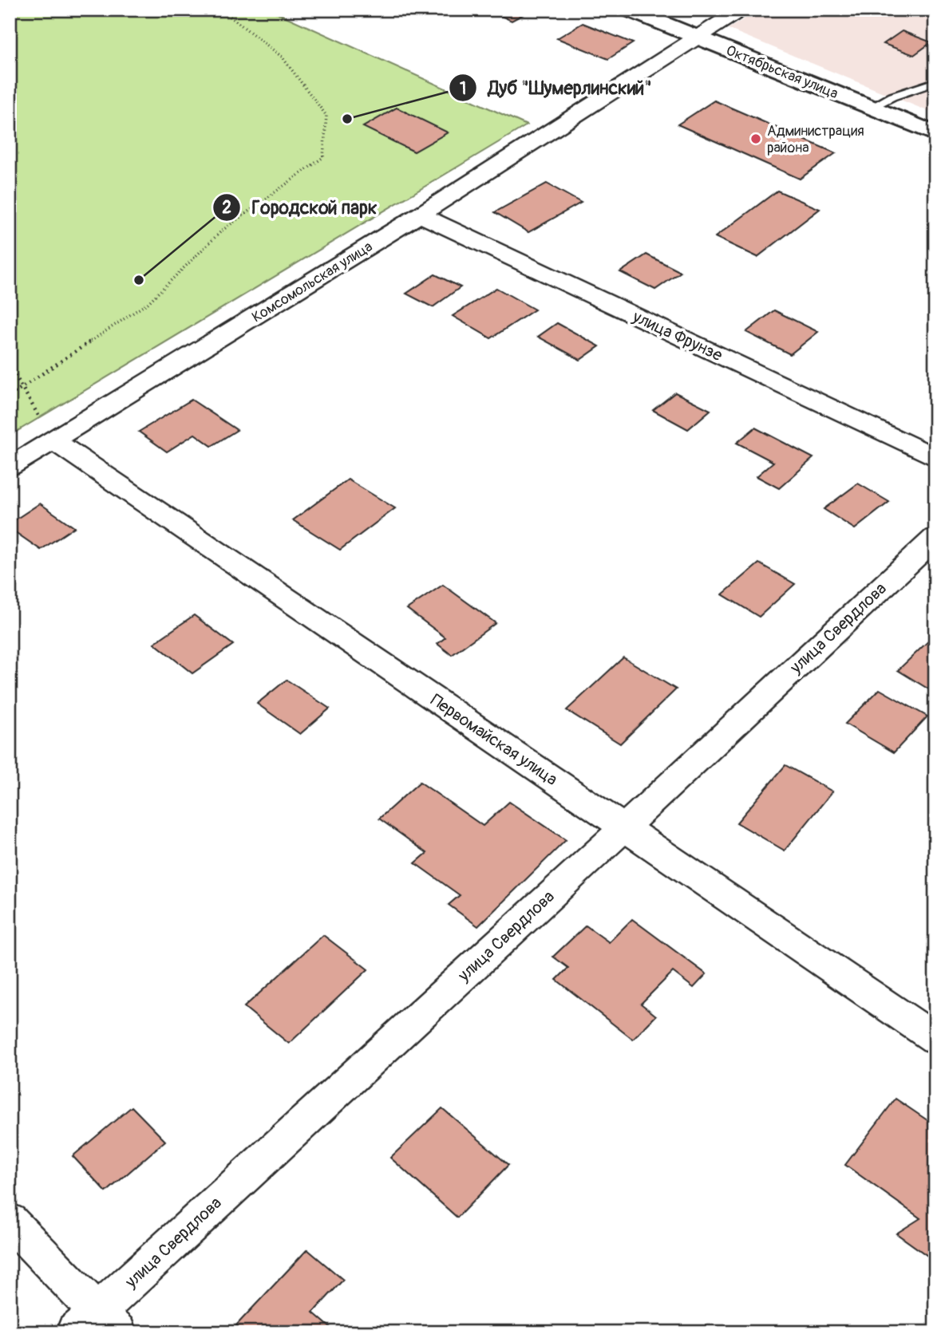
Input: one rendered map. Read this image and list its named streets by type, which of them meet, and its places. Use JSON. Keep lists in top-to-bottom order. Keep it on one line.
{"streets":{"street":["Октябрьская улица","Комсомольская улица","улица Фрунзе","улица Свердлова","Первомайская улица"]},"crossings":[["Октябрьская улица","Комсомольская улица"],["Комсомольская улица","улица Фрунзе"],["Комсомольская улица","Первомайская улица"],["улица Свердлова","Первомайская улица"]],"places":["Дуб \"Шумерлинский\"","Администрация района","Городской парк"]}
